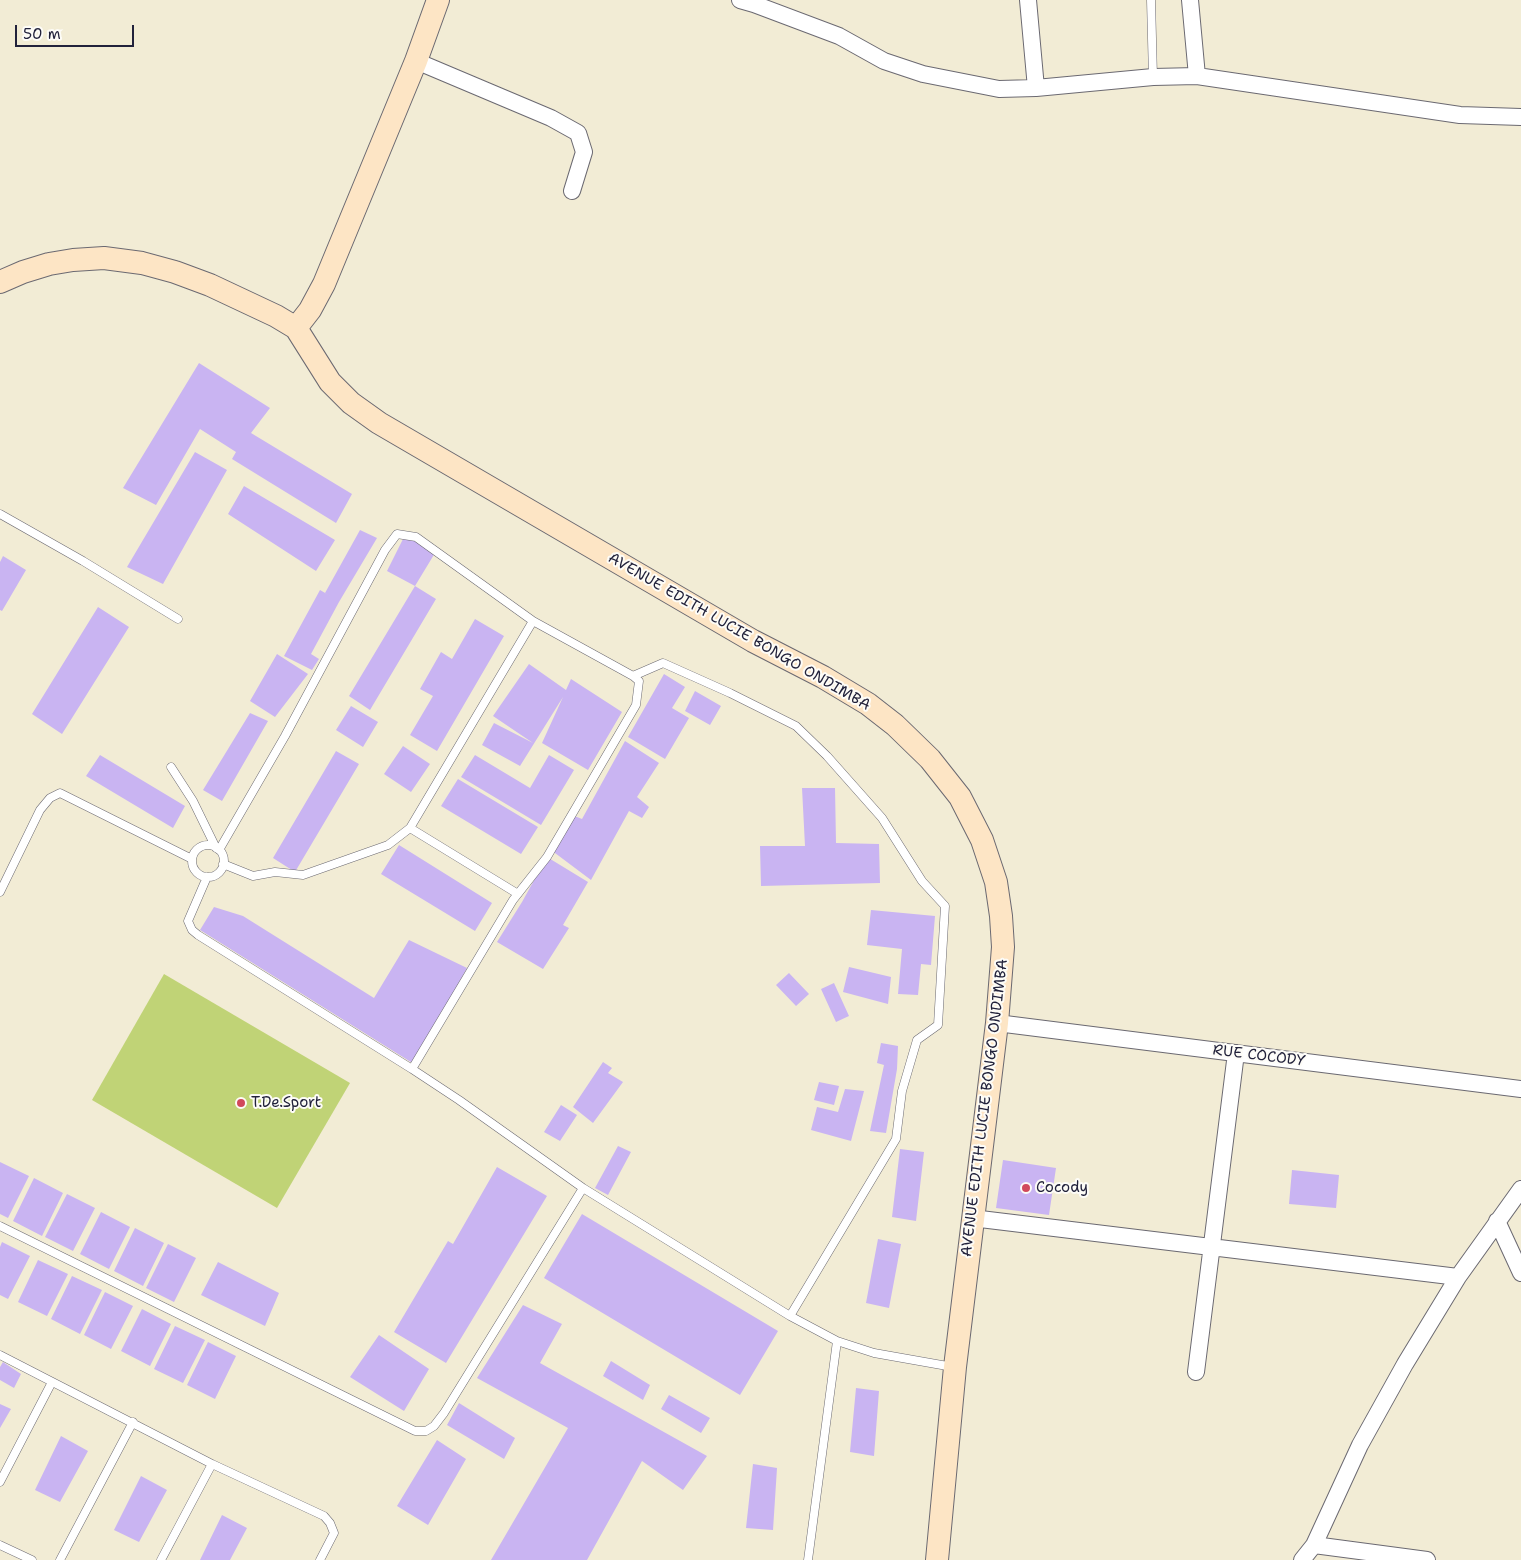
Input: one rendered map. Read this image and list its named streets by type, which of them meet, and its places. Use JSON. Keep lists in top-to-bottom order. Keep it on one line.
{"streets":{"main road":["AVENUE EDITH LUCIE BONGO ONDIMBA"],"street":["RUE COCODY"]},"crossings":[["AVENUE EDITH LUCIE BONGO ONDIMBA","RUE COCODY"]],"places":["T.De.Sport","Cocody"],"scale_bar":"50 m"}
